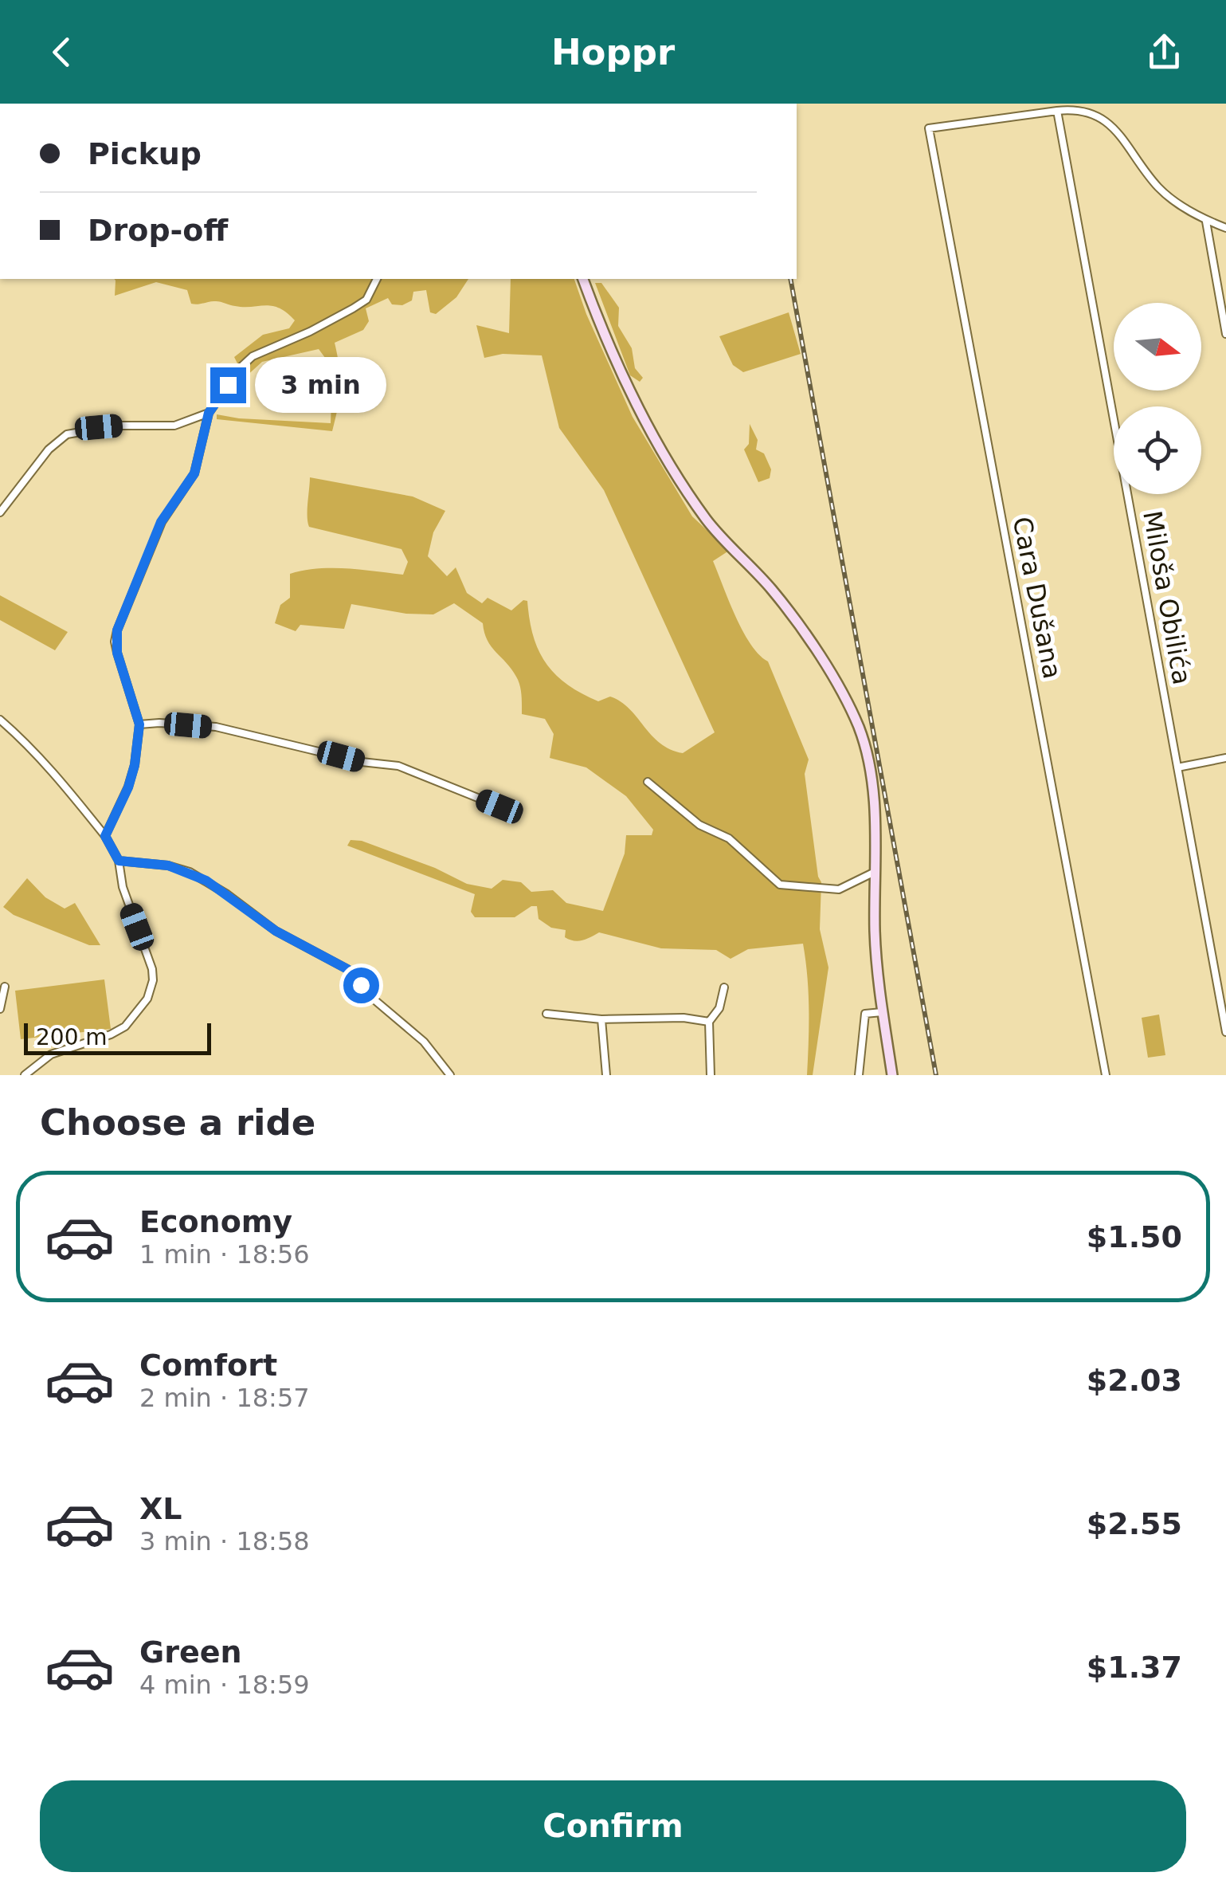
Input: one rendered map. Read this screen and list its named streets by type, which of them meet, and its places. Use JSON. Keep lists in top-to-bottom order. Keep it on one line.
{"streets":{"street":["Cara Dušana","Miloša Obilića"]},"crossings":[["Cara Dušana","Miloša Obilića"]],"scale_bar":"200 m","north":"right","page":{"header":"Hoppr","banner":["Pickup","Drop-off"],"bubble":"3 min","scale":"200 m","heading":"Choose a ride","list":[{"name":"Economy","note":"1 min · 18:56","value":"$1.50"},{"name":"Comfort","note":"2 min · 18:57","value":"$2.03"},{"name":"XL","note":"3 min · 18:58","value":"$2.55"},{"name":"Green","note":"4 min · 18:59","value":"$1.37"}],"buttons":"Confirm"}}
